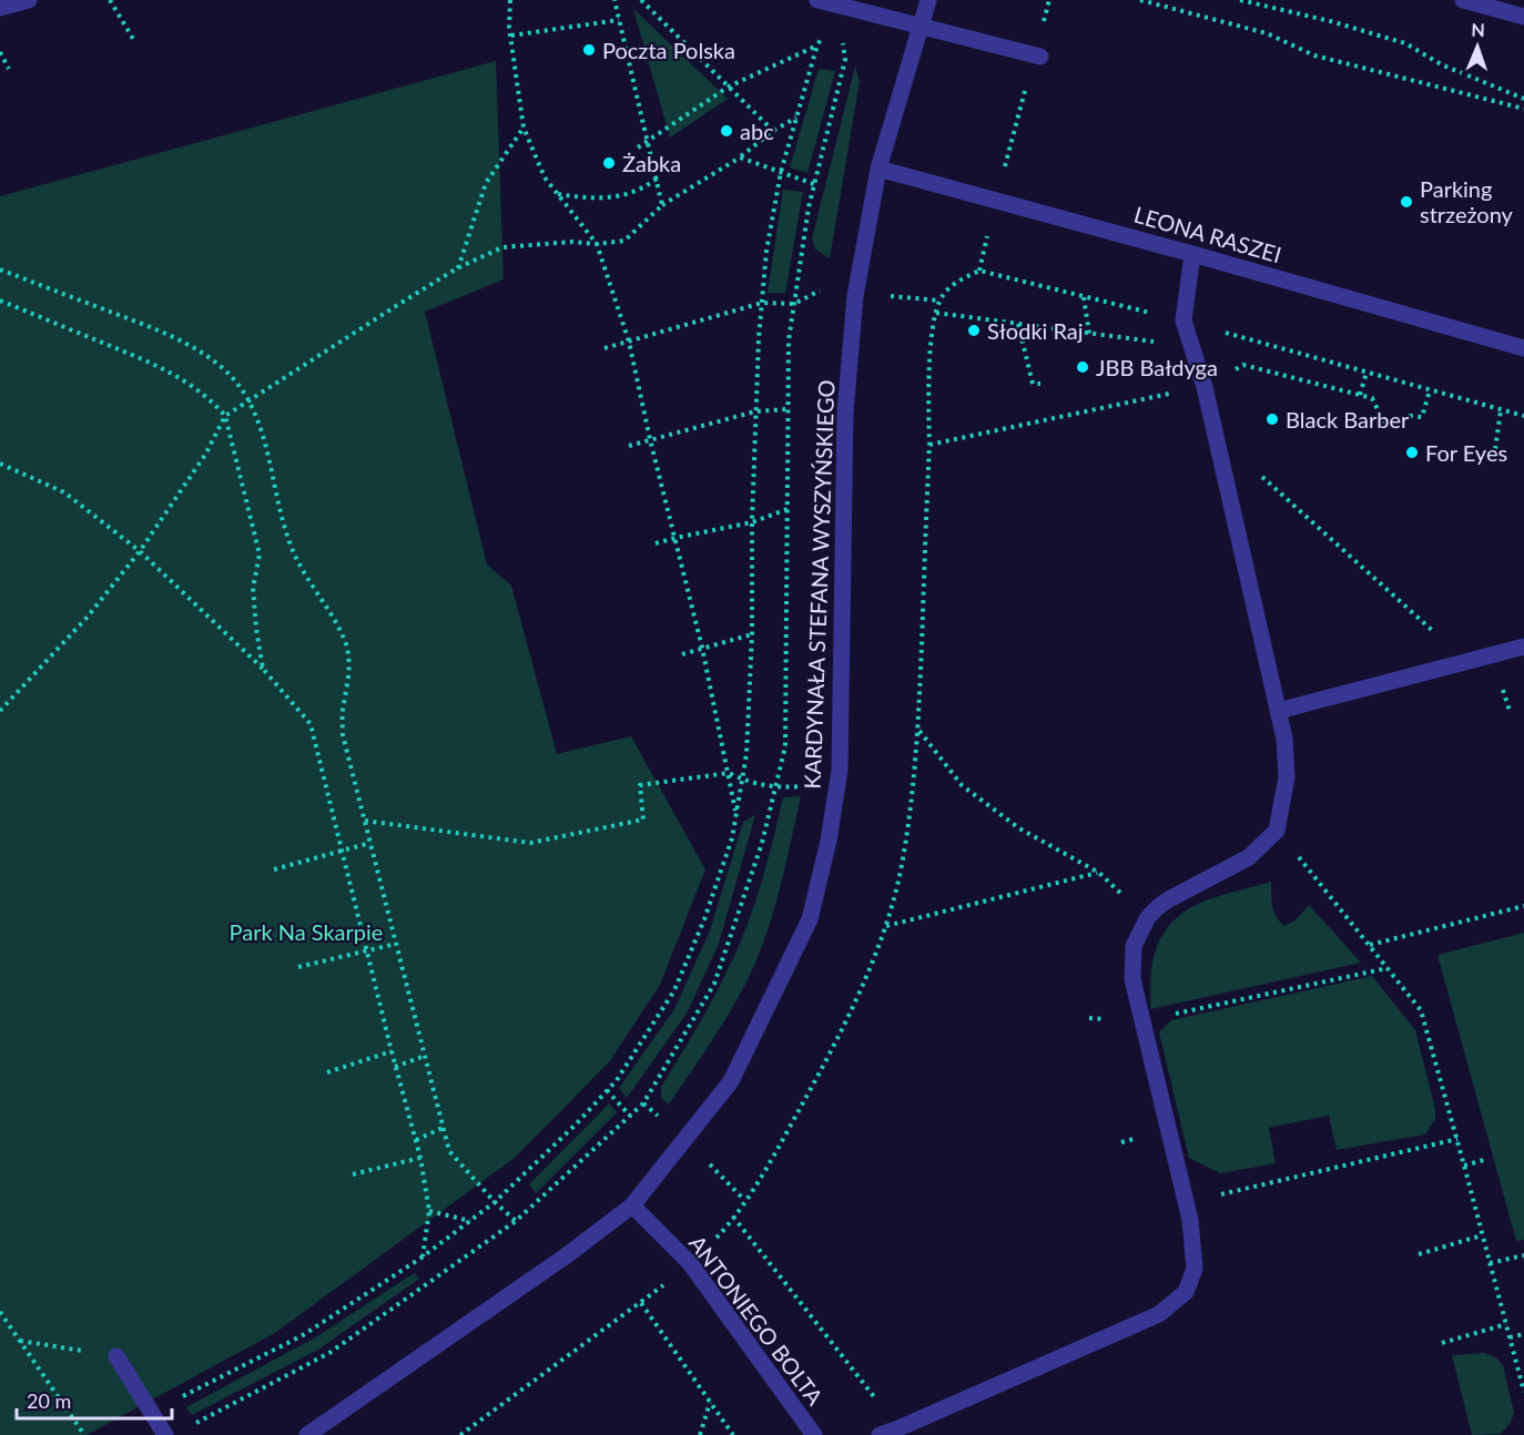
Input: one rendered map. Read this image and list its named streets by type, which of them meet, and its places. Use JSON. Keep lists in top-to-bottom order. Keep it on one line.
{"streets":{"street":["LEONA RASZEI","KARDYNAŁA STEFANA WYSZYŃSKIEGO","ANTONIEGO BOLTA"]},"crossings":[["LEONA RASZEI","KARDYNAŁA STEFANA WYSZYŃSKIEGO"],["KARDYNAŁA STEFANA WYSZYŃSKIEGO","ANTONIEGO BOLTA"]],"parks":["Park Na Skarpie"],"places":["Poczta Polska","abc","Żabka","Parking strzeżony","Słodki Raj","JBB Bałdyga","Black Barber","For Eyes"],"scale_bar":"20 m","north":"top"}
